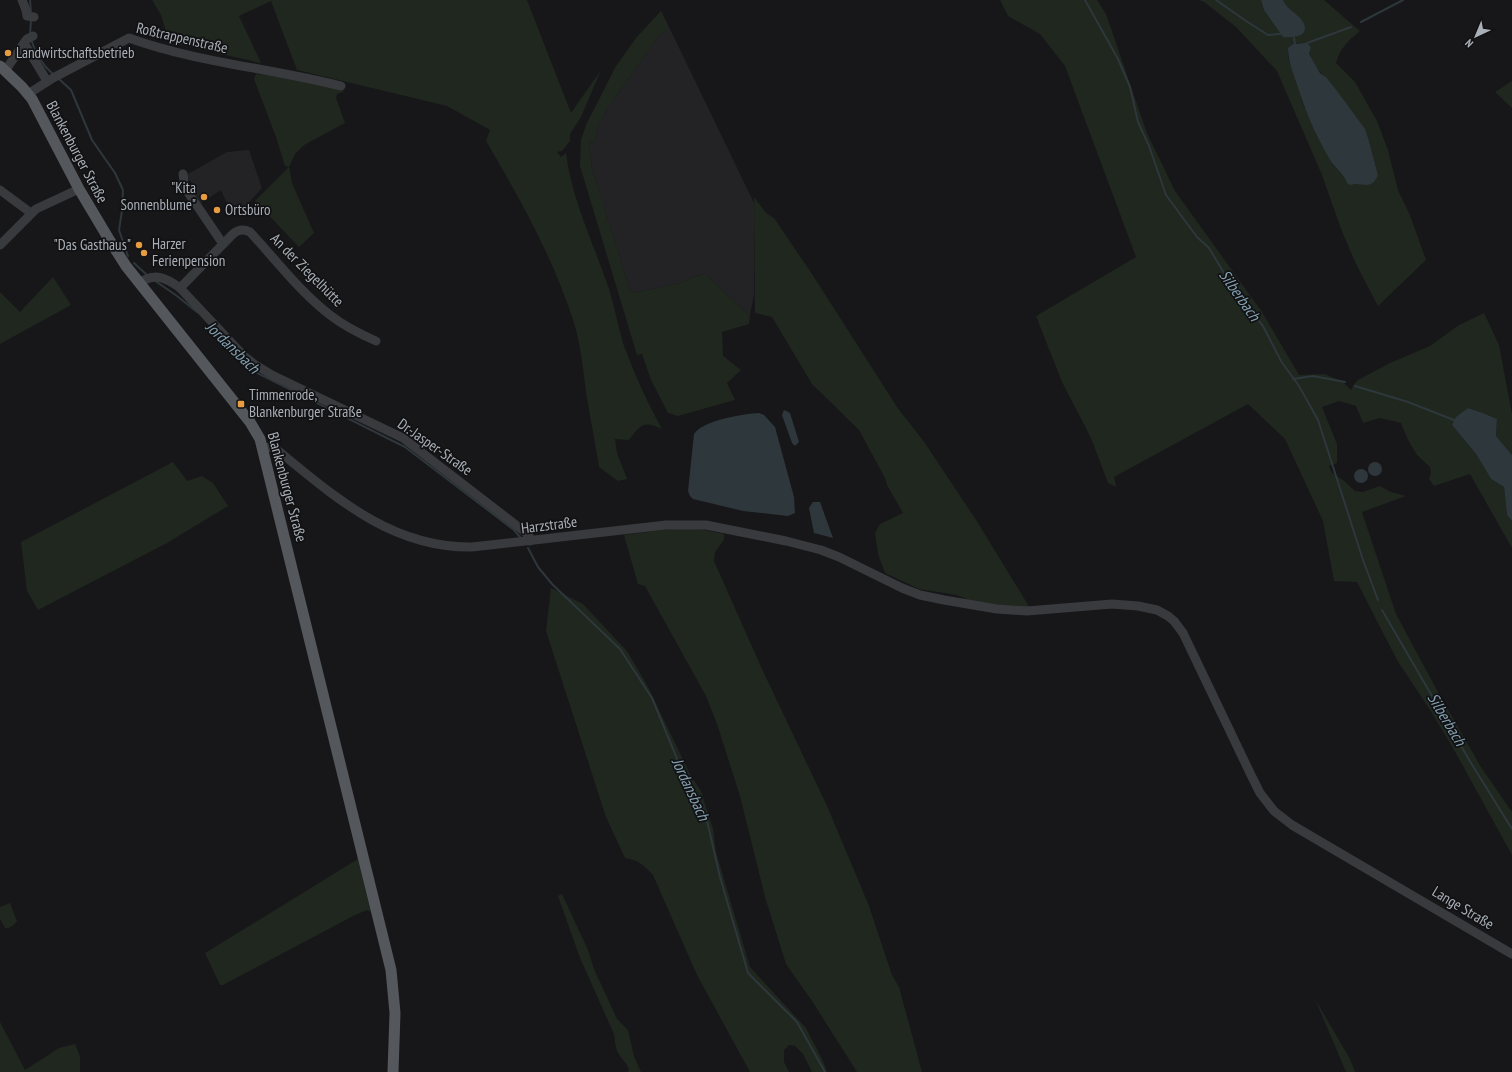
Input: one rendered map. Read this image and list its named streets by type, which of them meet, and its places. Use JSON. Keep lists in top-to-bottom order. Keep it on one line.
{"streets":{"main road":["Blankenburger Straße"],"street":["Roßtrappenstraße","An der Ziegelhütte","Dr.-Jasper-Straße","Harzstraße","Lange Straße"]},"crossings":[["Roßtrappenstraße","Blankenburger Straße"],["Blankenburger Straße","Dr.-Jasper-Straße"],["Blankenburger Straße","Harzstraße"],["An der Ziegelhütte","Dr.-Jasper-Straße"],["Dr.-Jasper-Straße","Harzstraße"],["Harzstraße","Lange Straße"]],"water":["Silberbach","Jordansbach"],"places":{"other":["Landwirtschaftsbetrieb","\"Kita Sonnenblume\"","Ortsbüro","\"Das Gasthaus\"","Harzer Ferienpension"],"transit":["Timmenrode, Blankenburger Straße"]},"north":"bottom left"}
